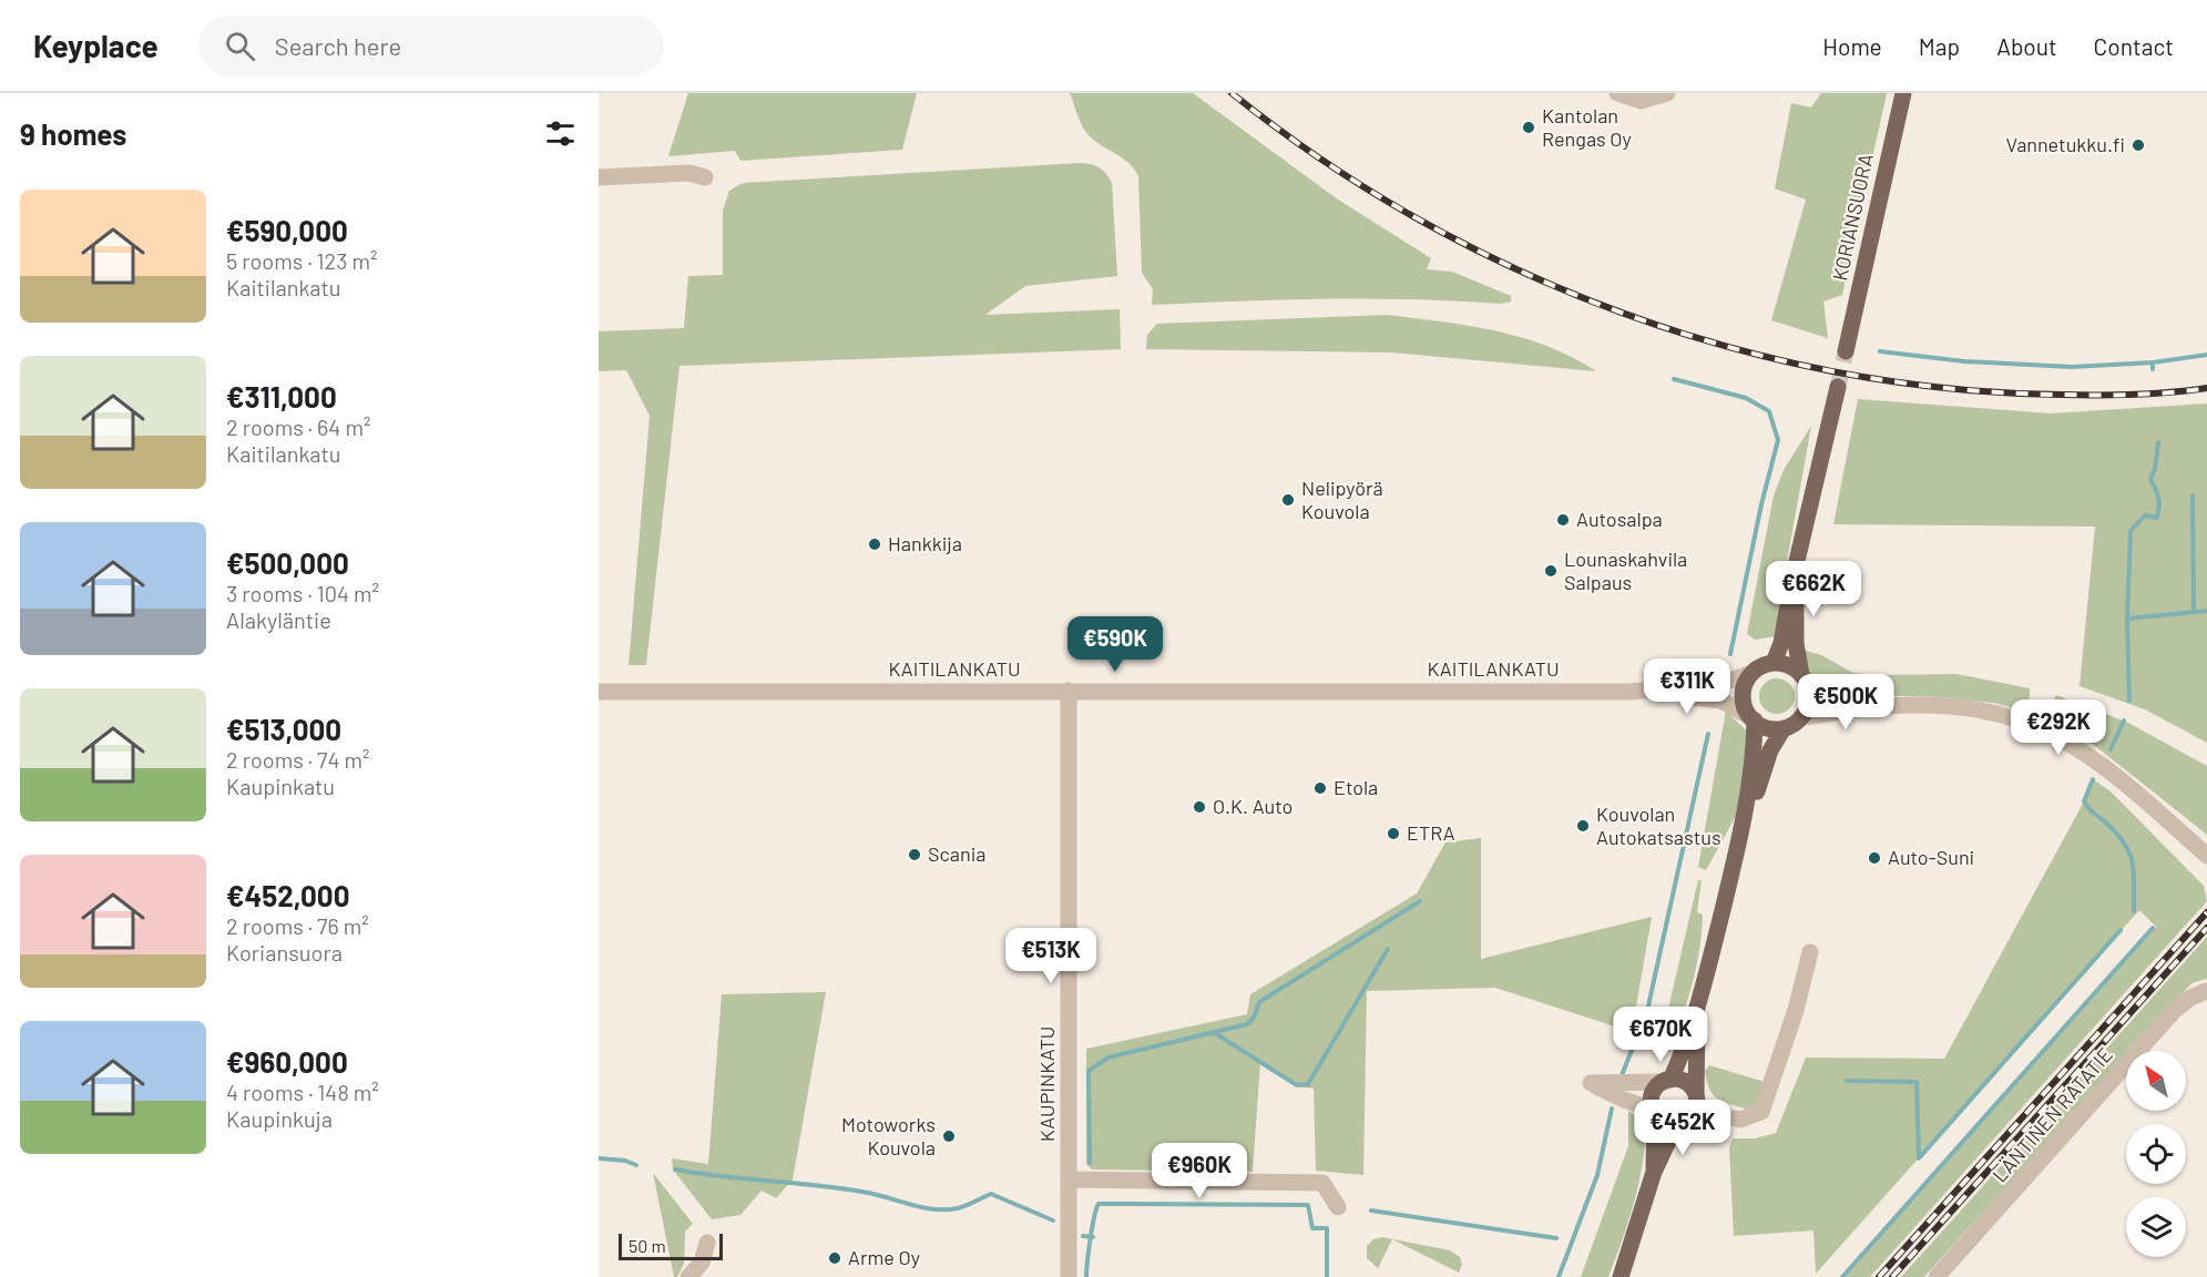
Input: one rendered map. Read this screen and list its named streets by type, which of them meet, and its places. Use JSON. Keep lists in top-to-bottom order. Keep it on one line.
{"streets":{"main road":["KORIANSUORA"],"street":["KAITILANKATU","KAUPINKATU","LÄNTINEN RATATIE"]},"crossings":[["KAITILANKATU","KAUPINKATU"]],"places":["Kantolan Rengas Oy","Vannetukku.fi","Nelipyörä Kouvola","Autosalpa","Hankkija","Lounaskahvila Salpaus","Etola","O.K. Auto","Kouvolan Autokatsastus","ETRA","Scania","Auto-Suni","Motoworks Kouvola","Arme Oy"],"scale_bar":"50 m","north":"top left","page":{"header":"Keyplace","search":"Search here","nav":["Home","Map","About","Contact"],"heading":"9 homes","list":[{"name":"€590,000","note":"5 rooms · 123 m² · Kaitilankatu"},{"name":"€311,000","note":"2 rooms · 64 m² · Kaitilankatu"},{"name":"€500,000","note":"3 rooms · 104 m² · Alakyläntie"},{"name":"€513,000","note":"2 rooms · 74 m² · Kaupinkatu"},{"name":"€452,000","note":"2 rooms · 76 m² · Koriansuora"},{"name":"€960,000","note":"4 rooms · 148 m² · Kaupinkuja"}],"price":["€662K","€590K","€311K","€500K","€292K","€513K","€670K","€452K","€960K"],"scale":"50 m"}}
